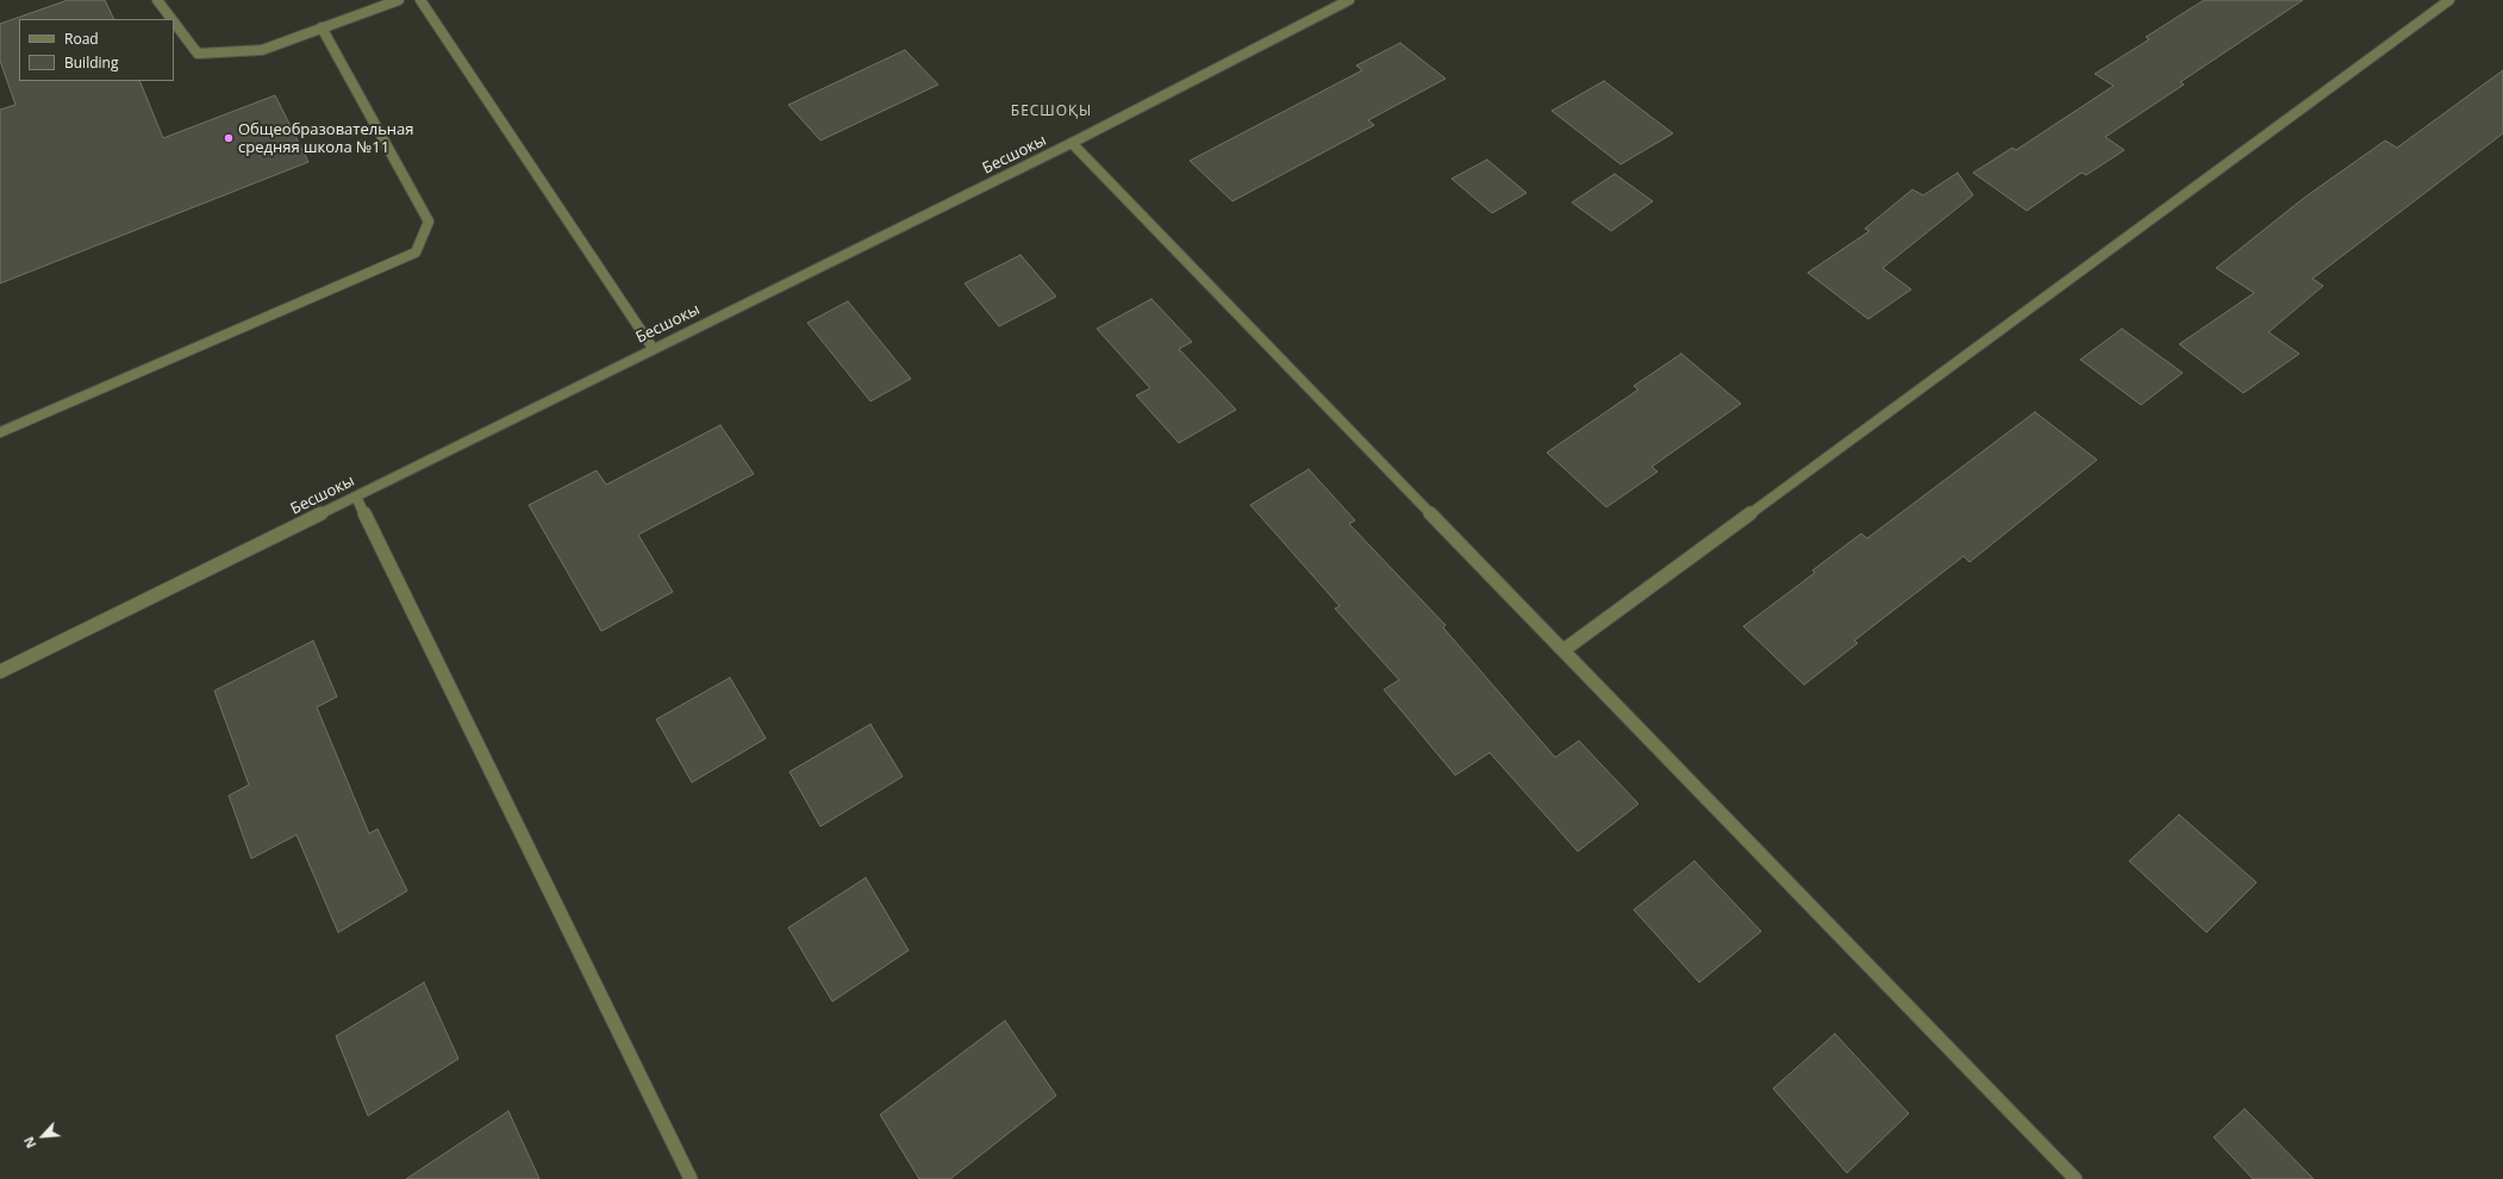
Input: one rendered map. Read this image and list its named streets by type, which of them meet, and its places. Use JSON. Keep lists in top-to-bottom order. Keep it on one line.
{"streets":{"street":["Бесшокы"]},"districts":["БЕСШОҚЫ"],"places":["Общеобразовательная средняя школа №11"],"legend":["Road","Building"],"north":"bottom left"}
